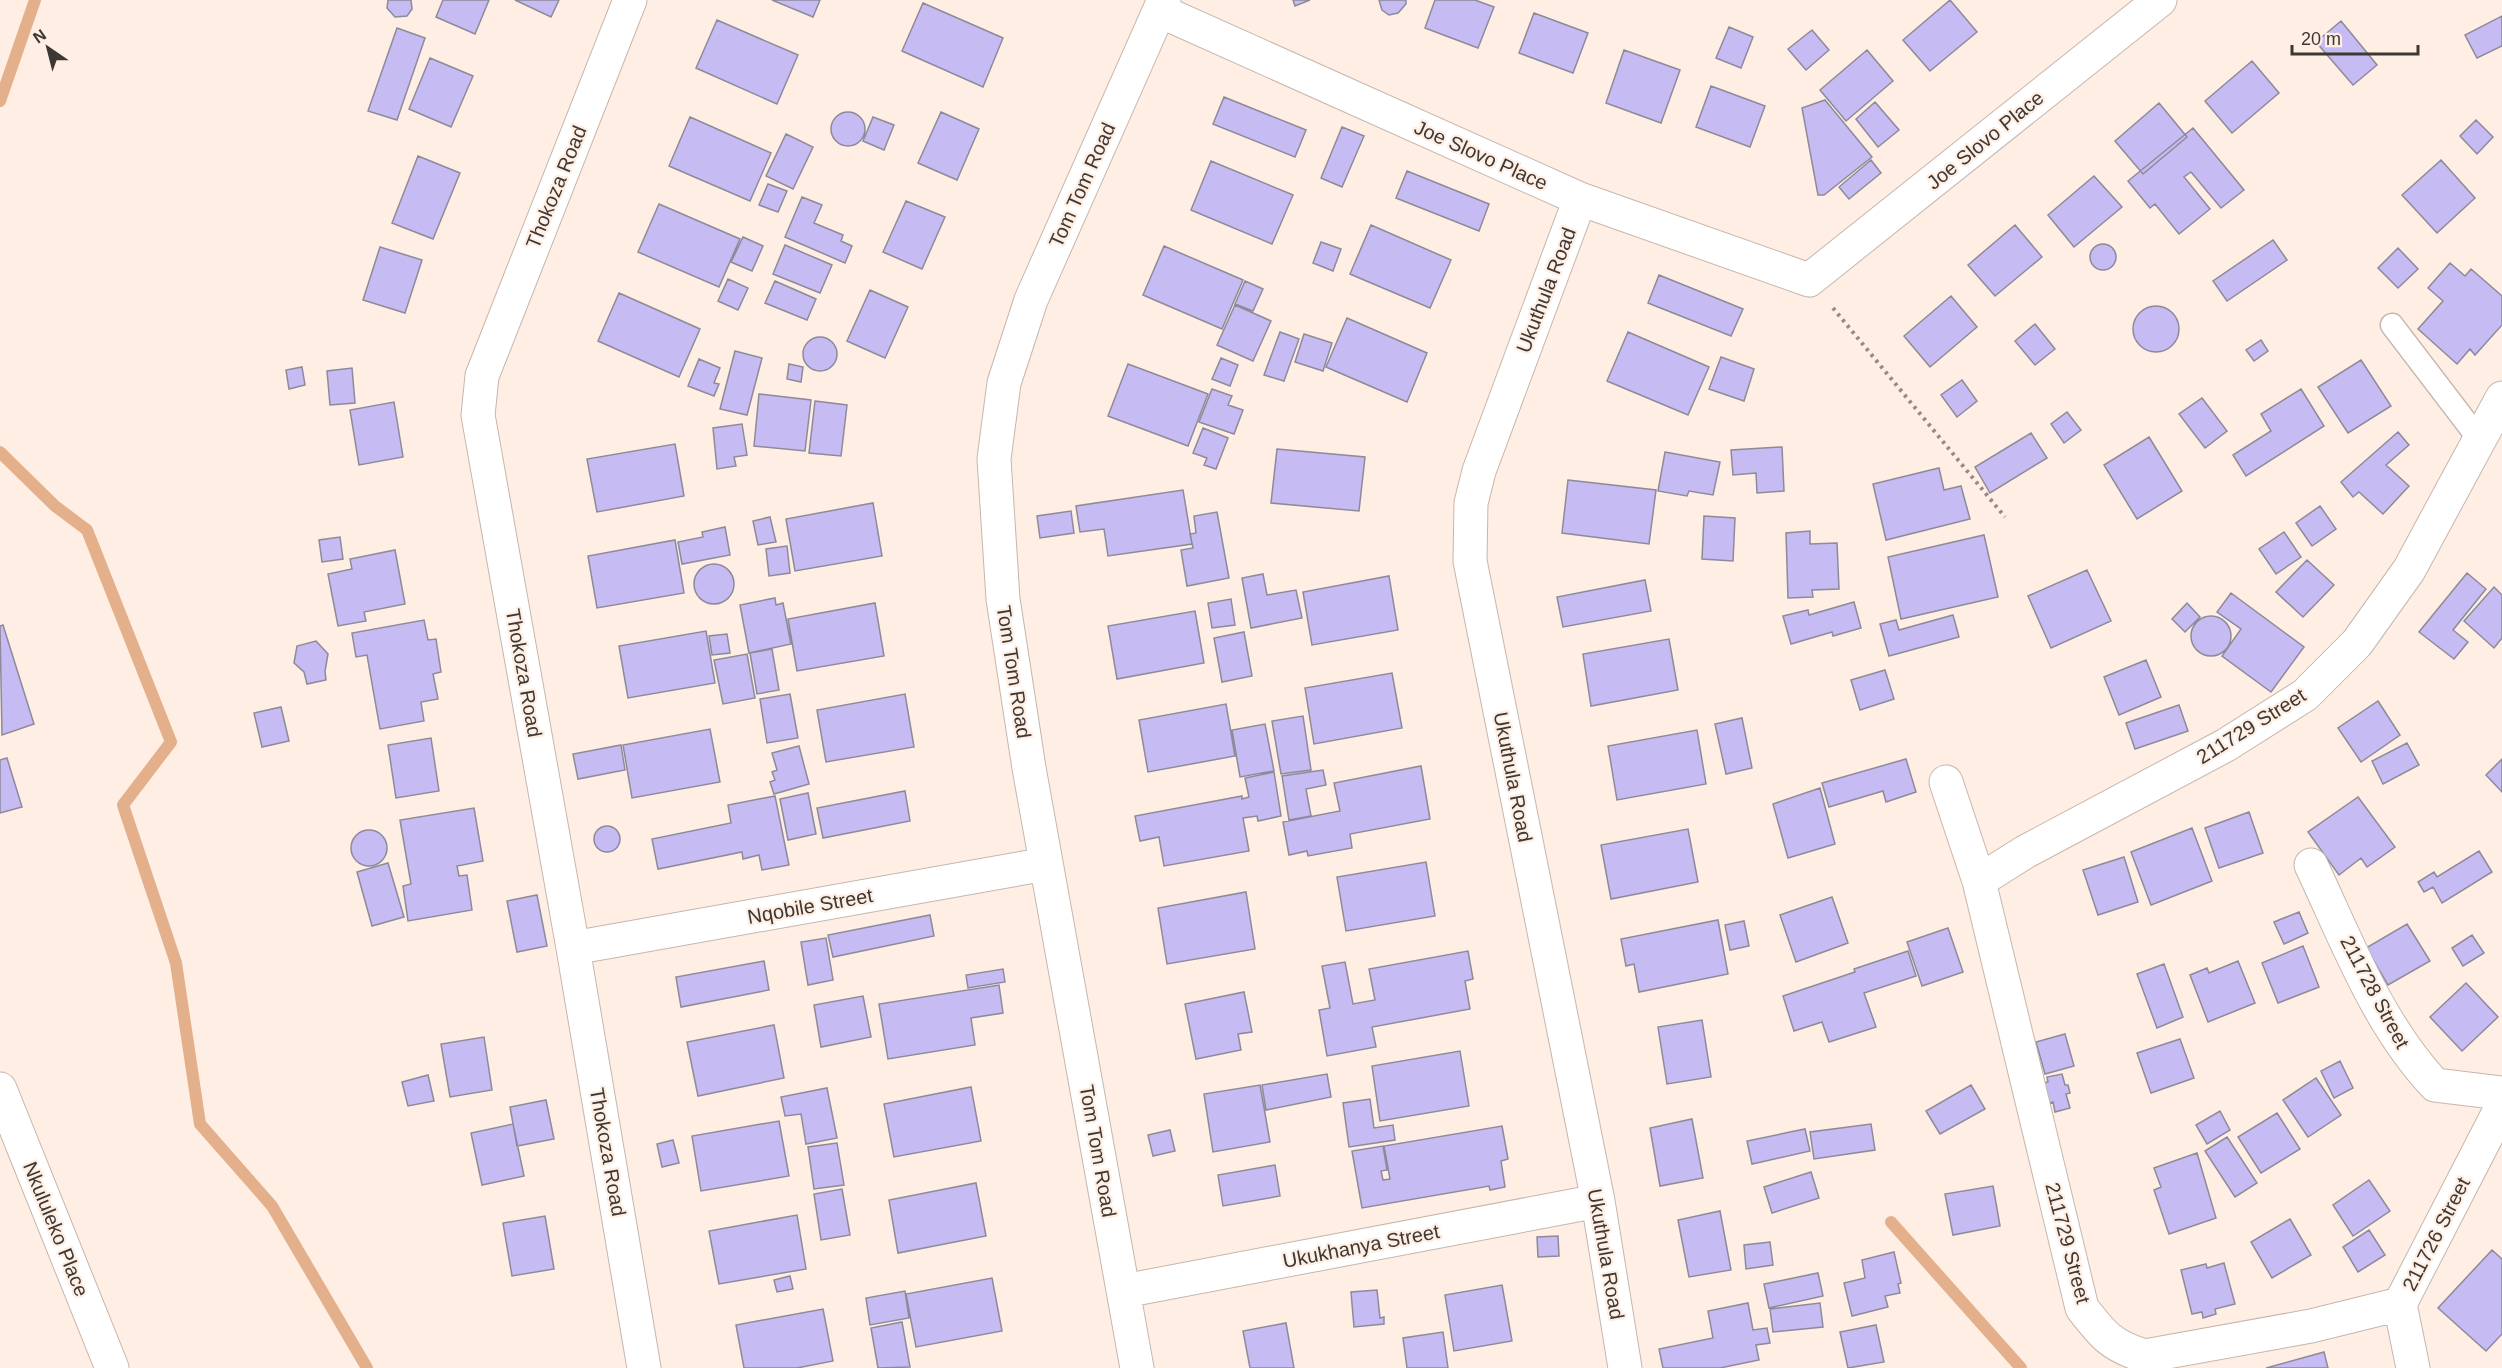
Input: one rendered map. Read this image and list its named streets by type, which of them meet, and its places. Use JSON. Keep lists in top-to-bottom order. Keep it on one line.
{"streets":{"street":["Joe Slovo Place","Tom Tom Road","Thokoza Road","Ukuthula Road","211729 Street","Nqobile Street","211728 Street","Nkululeko Place","211726 Street","Ukukhanya Street"]},"crossings":[["Joe Slovo Place","Tom Tom Road"],["Joe Slovo Place","Ukuthula Road"],["Tom Tom Road","Nqobile Street"],["Tom Tom Road","Ukukhanya Street"],["Thokoza Road","Nqobile Street"],["Ukuthula Road","Ukukhanya Street"],["211729 Street","211726 Street"]],"scale_bar":"20 m","north":"top left"}
